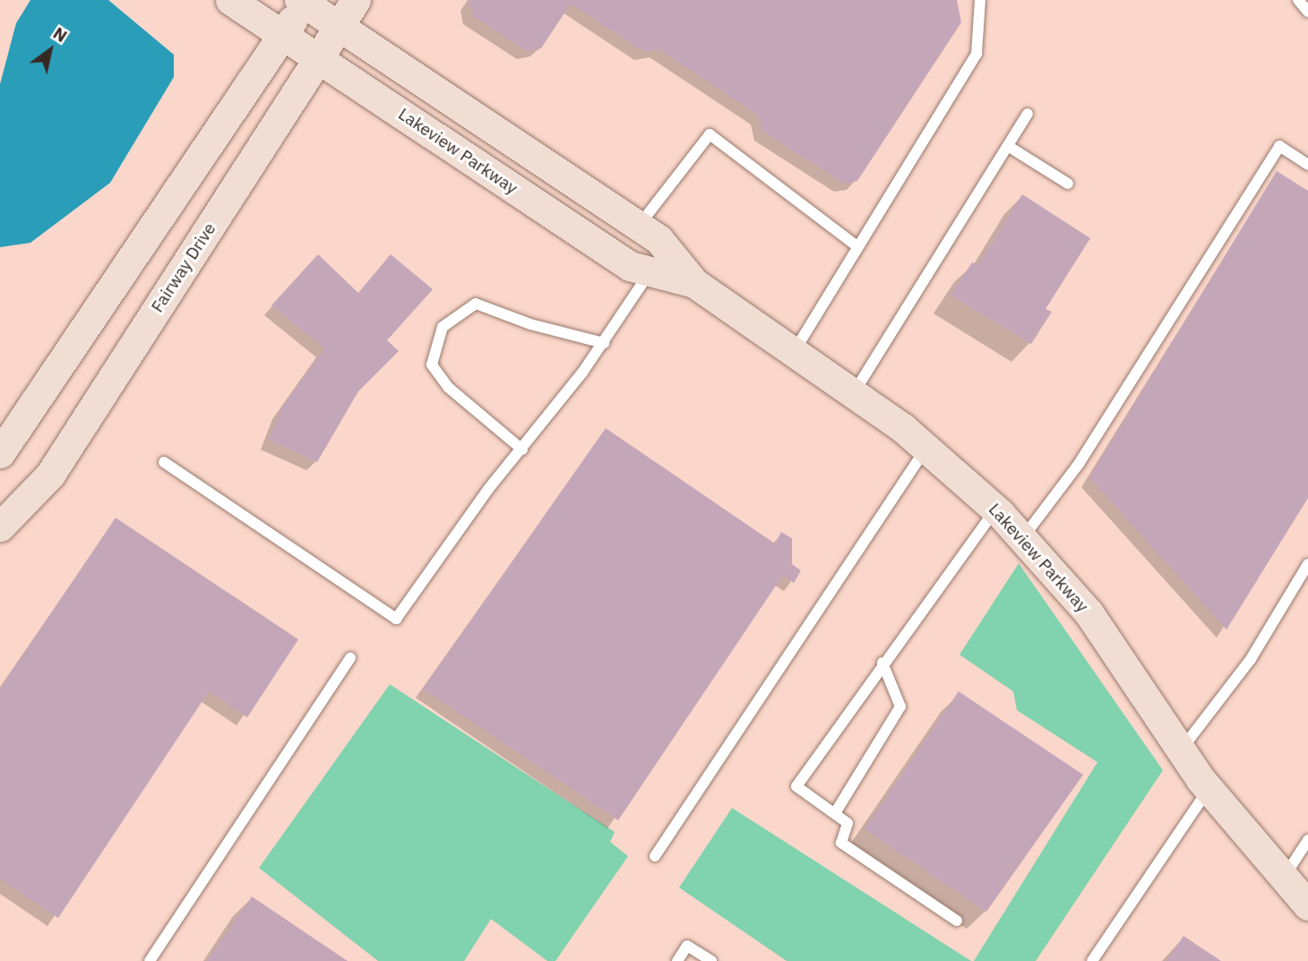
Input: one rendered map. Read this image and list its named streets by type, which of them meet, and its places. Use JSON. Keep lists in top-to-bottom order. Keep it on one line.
{"streets":{"street":["Lakeview Parkway","Fairway Drive"]},"crossings":[["Lakeview Parkway","Fairway Drive"]],"north":"top right"}
